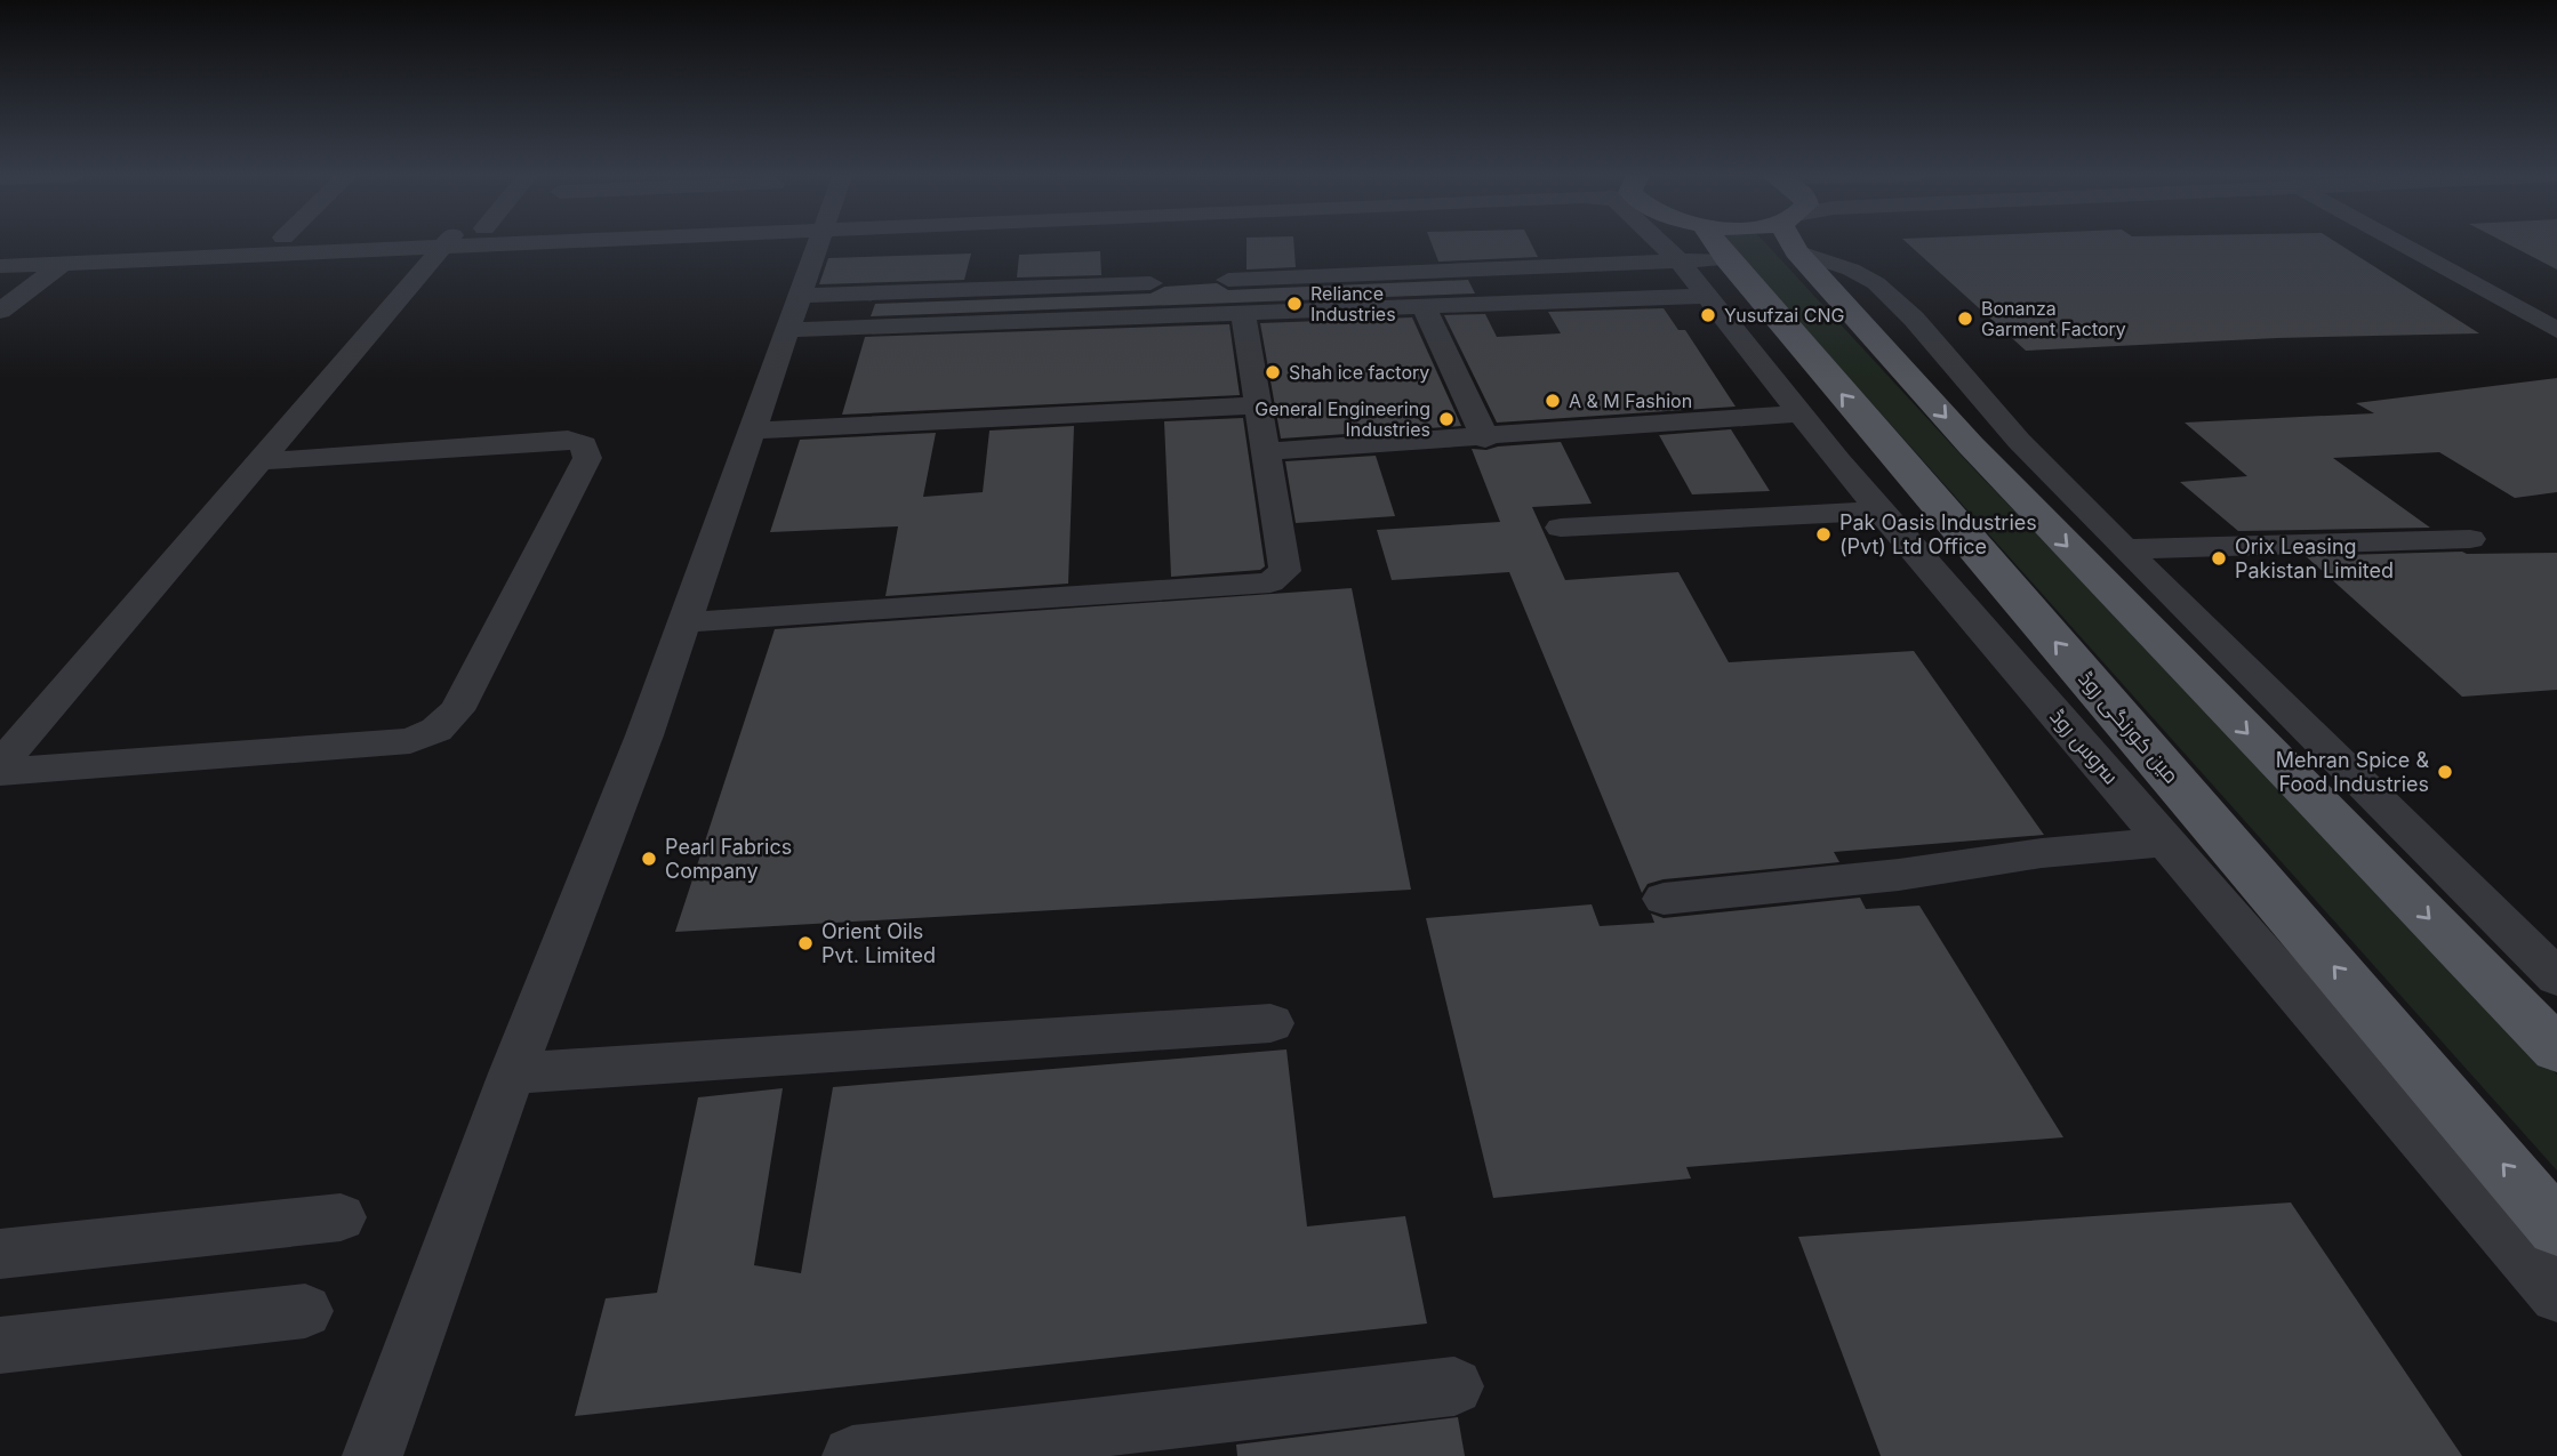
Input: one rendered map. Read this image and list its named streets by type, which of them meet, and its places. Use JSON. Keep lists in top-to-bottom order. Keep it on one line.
{"streets":{"main road":["مین کورنگی روڈ"],"street":["سروس روڈ"]},"places":["Reliance Industries","Yusufzai CNG","Bonanza Garment Factory","Shah ice factory","A & M Fashion","General Engineering Industries","Pak Oasis Industries (Pvt) Ltd Office","Orix Leasing Pakistan Limited","Mehran Spice & Food Industries","Pearl Fabrics Company","Orient Oils Pvt. Limited"]}
